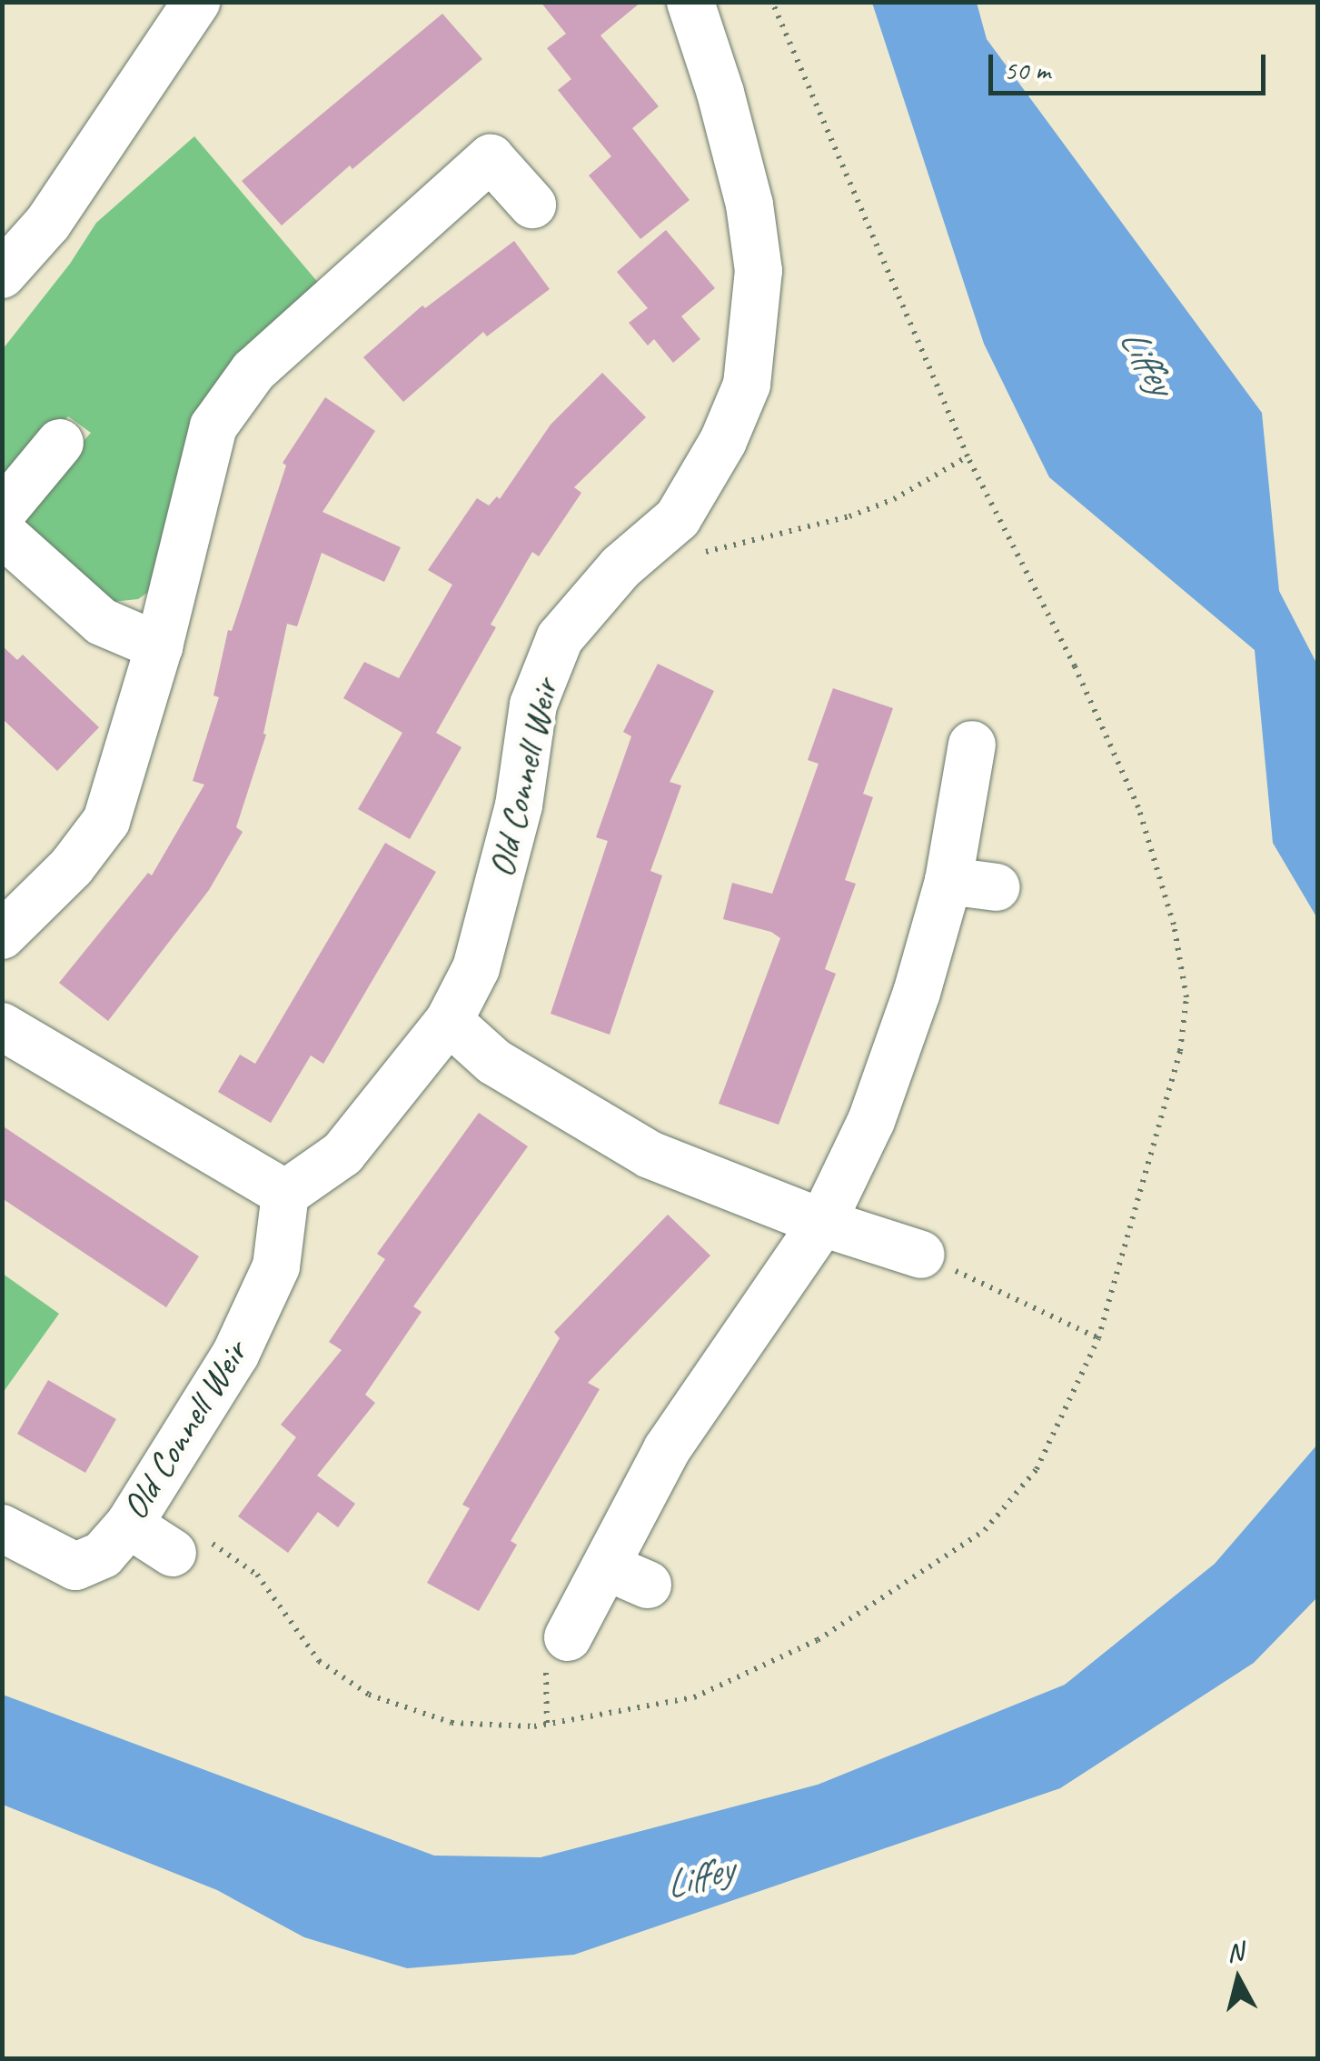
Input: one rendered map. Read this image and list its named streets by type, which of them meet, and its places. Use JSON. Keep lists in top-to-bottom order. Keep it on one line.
{"streets":{"street":["Old Connell Weir"]},"water":["Liffey"],"scale_bar":"50 m","north":"top"}
